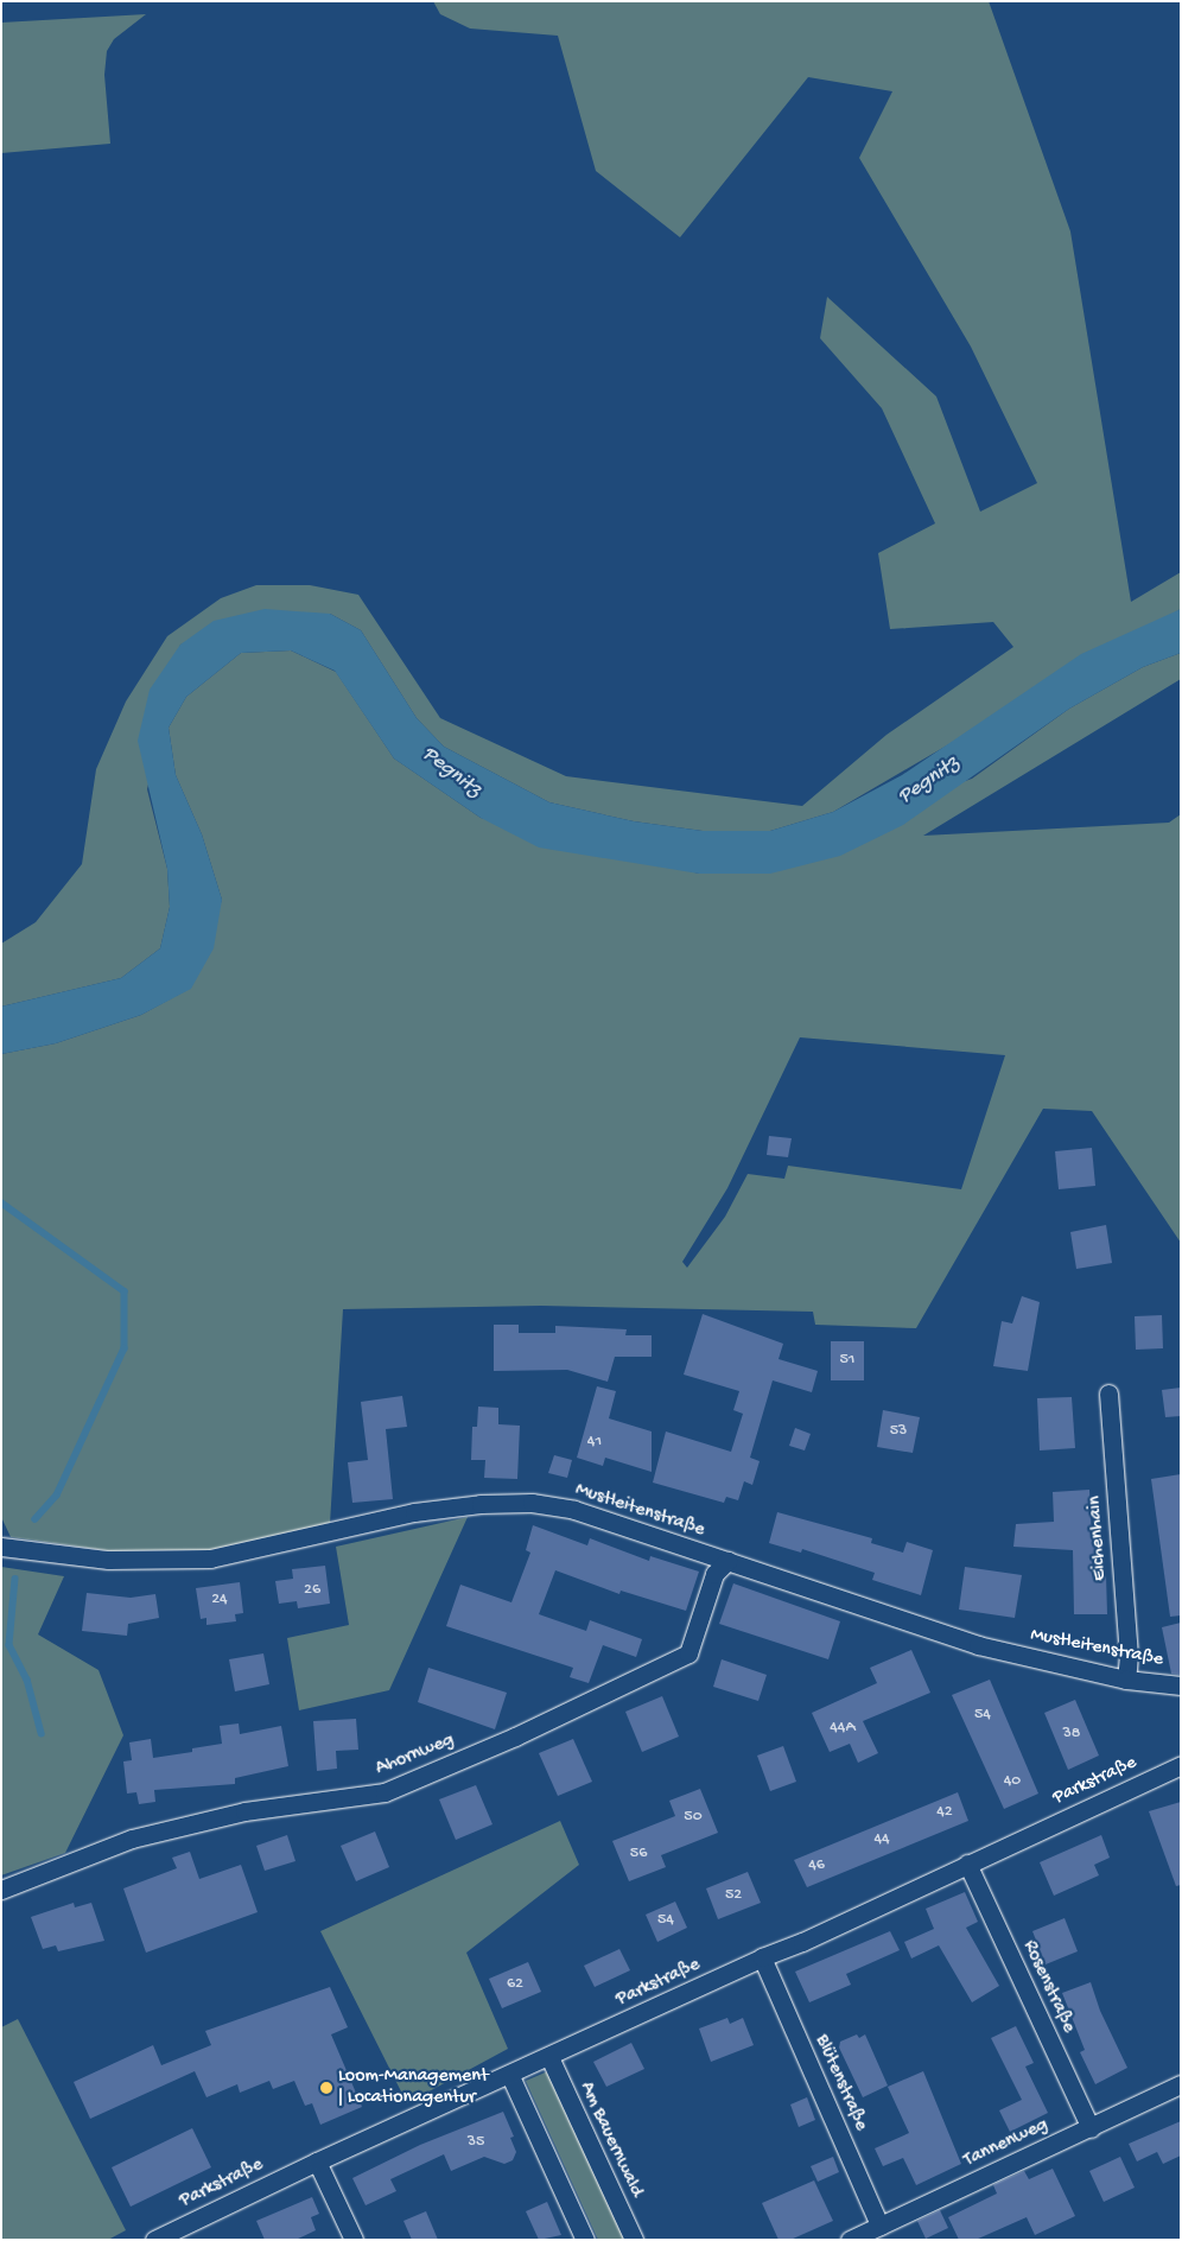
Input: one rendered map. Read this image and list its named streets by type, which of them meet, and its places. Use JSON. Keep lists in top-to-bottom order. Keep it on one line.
{"streets":{"street":["Mustleitenstraße","Eichenhain","Ahornweg","Parkstraße","Rosenstraße","Blütenstraße","Am Bauernwald","Tannenweg"]},"crossings":[["Mustleitenstraße","Eichenhain"],["Mustleitenstraße","Ahornweg"],["Parkstraße","Rosenstraße"],["Parkstraße","Blütenstraße"],["Parkstraße","Am Bauernwald"],["Rosenstraße","Tannenweg"],["Blütenstraße","Tannenweg"]],"water":["Pegnitz"],"places":["Loom-Management | Locationagentur"],"house_numbers":["51","53","41","26","24","54","44A","38","40","42","50","44","56","46","52","54","62","35"]}
